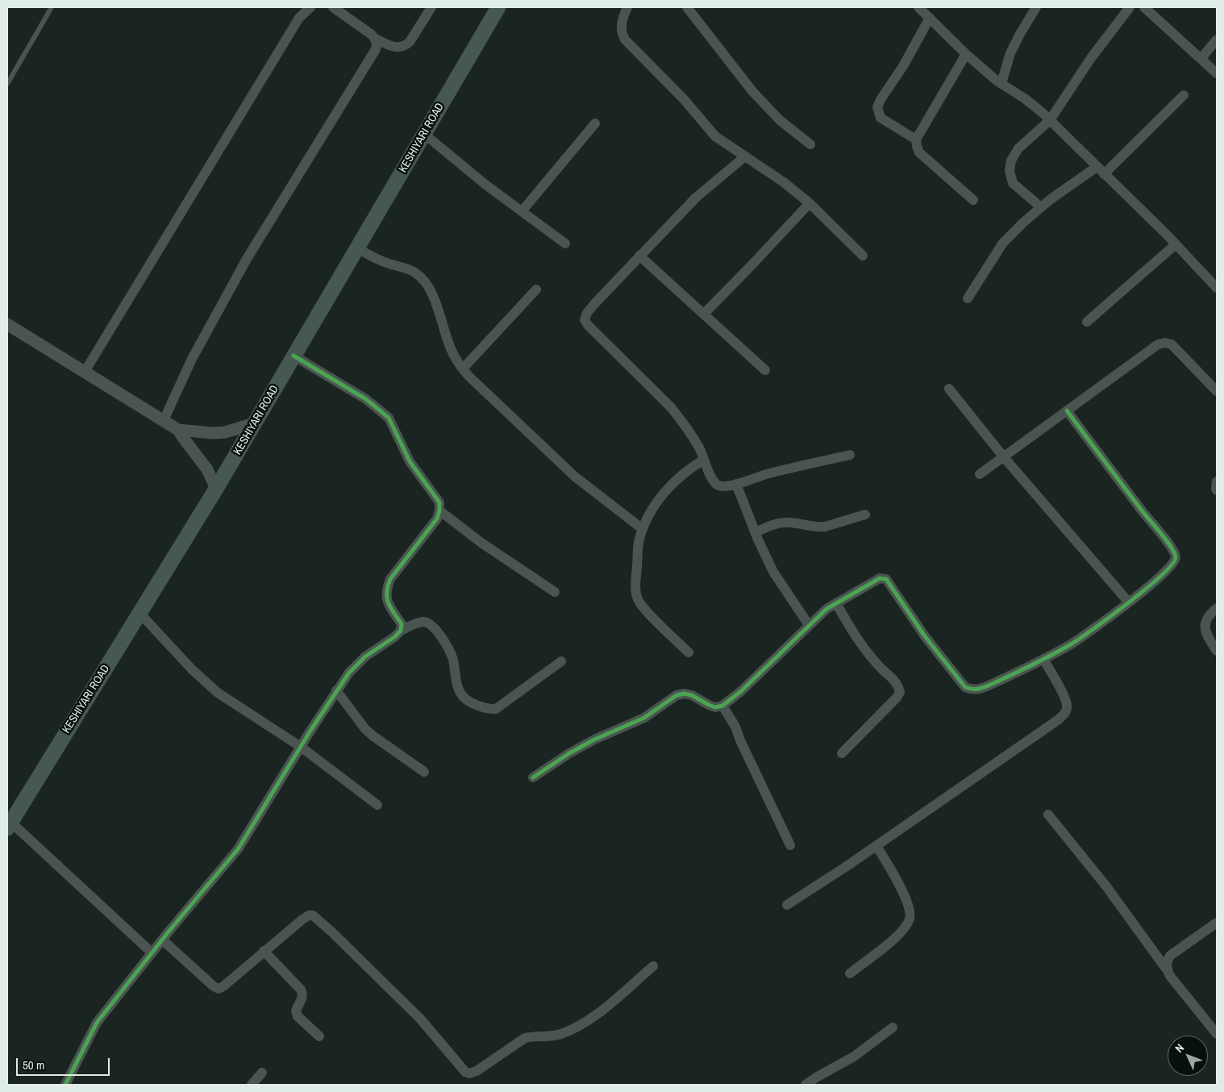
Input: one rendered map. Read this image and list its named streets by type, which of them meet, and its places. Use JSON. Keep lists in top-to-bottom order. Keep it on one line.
{"streets":{"main road":["KESHIYARI ROAD"]},"scale_bar":"50 m","north":"top left"}
